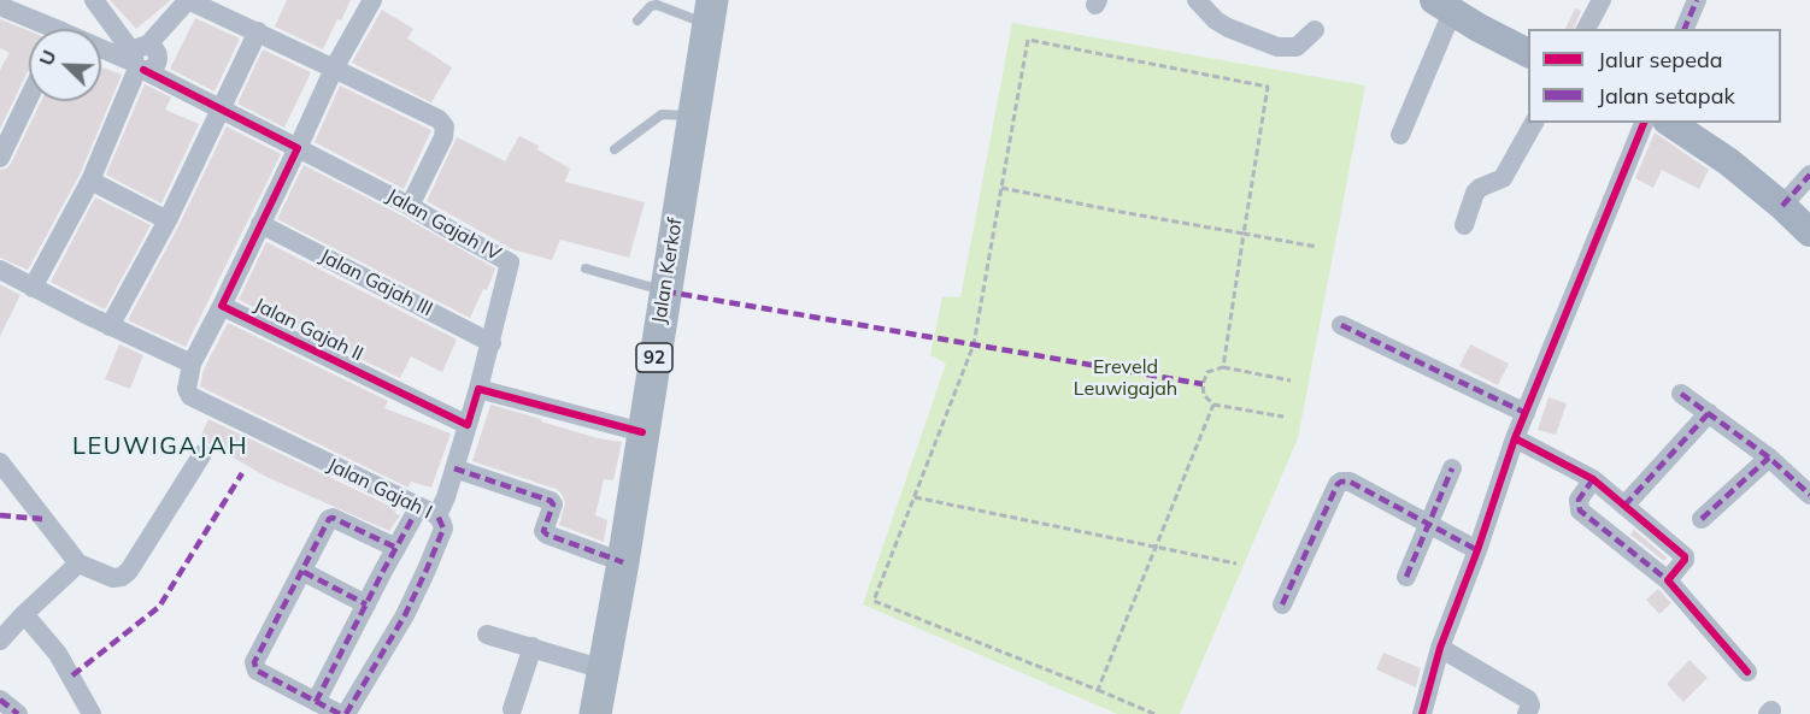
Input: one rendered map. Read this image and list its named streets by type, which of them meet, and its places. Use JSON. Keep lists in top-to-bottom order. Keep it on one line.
{"streets":{"main road":["Jalan Kerkof","92"],"street":["Jalan Gajah IV","Jalan Gajah III","Jalan Gajah II","Jalan Gajah I"]},"crossings":[["Jalan Gajah IV","Jalan Gajah III"],["Jalan Gajah IV","Jalan Gajah II"],["Jalan Gajah III","Jalan Gajah II"]],"districts":["LEUWIGAJAH"],"parks":["Ereveld Leuwigajah"],"legend":["Jalur sepeda","Jalan setapak"],"north":"top left"}
